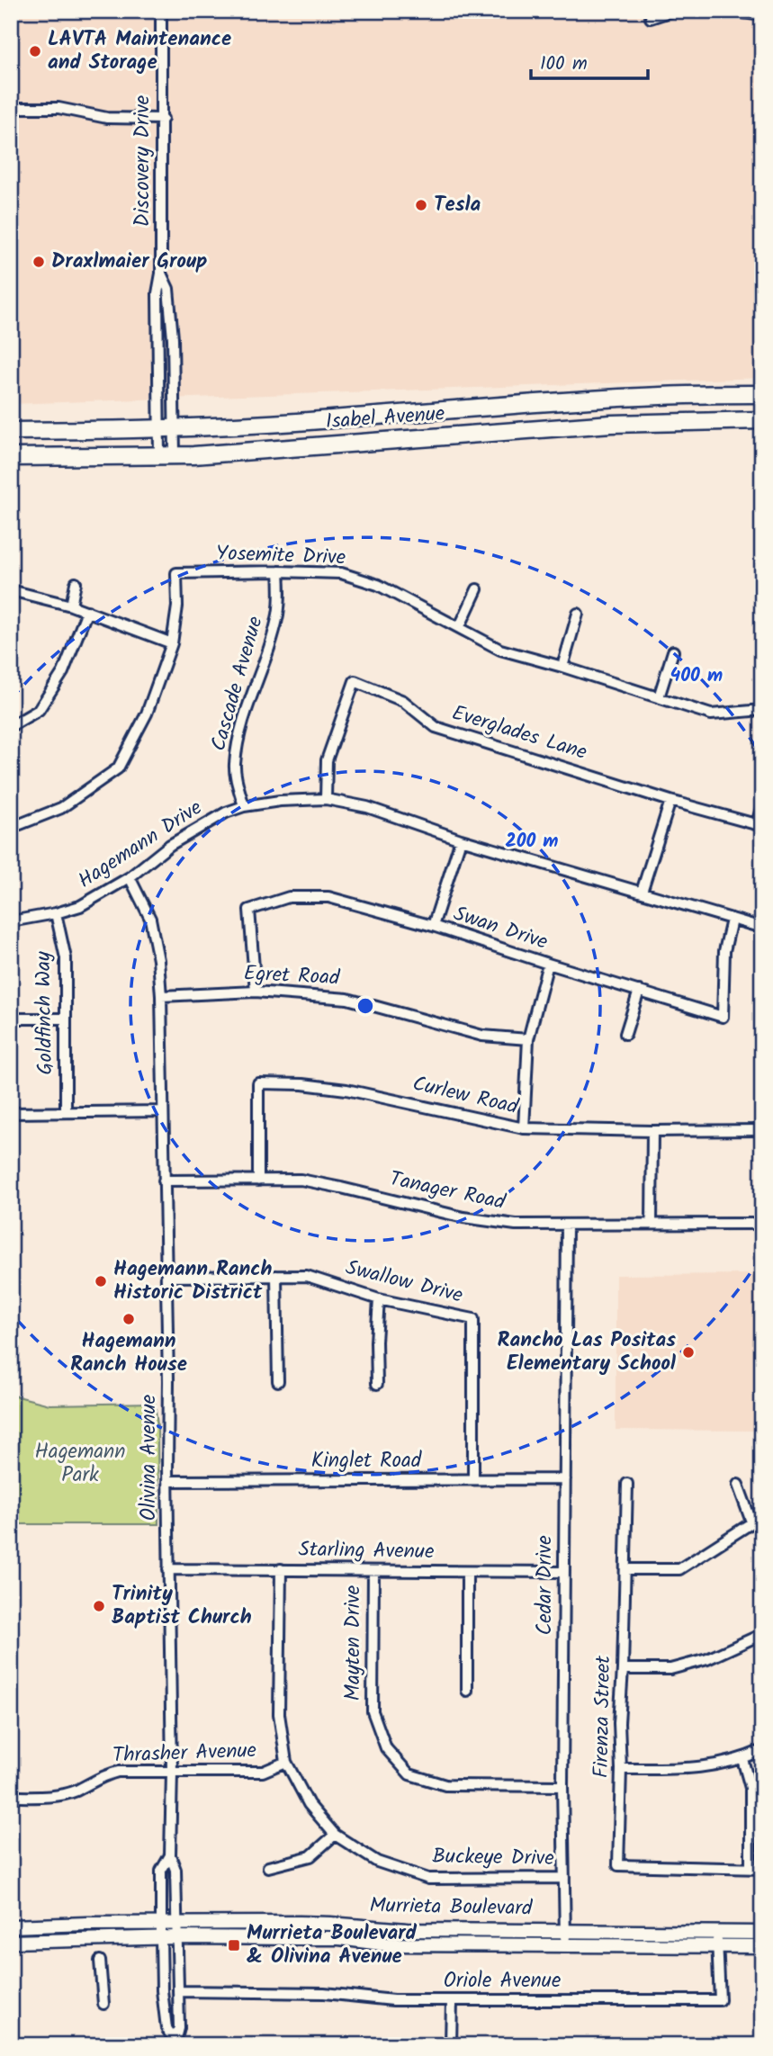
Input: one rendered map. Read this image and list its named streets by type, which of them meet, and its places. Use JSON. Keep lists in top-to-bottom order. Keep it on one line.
{"streets":{"highway":["Isabel Avenue"],"main road":["Murrieta Boulevard"],"street":["Discovery Drive","Yosemite Drive","Cascade Avenue","Everglades Lane","Hagemann Drive","Swan Drive","Egret Road","Goldfinch Way","Curlew Road","Tanager Road","Swallow Drive","Olivina Avenue","Kinglet Road","Starling Avenue","Cedar Drive","Mayten Drive","Firenza Street","Thrasher Avenue","Buckeye Drive","Oriole Avenue"]},"crossings":[["Discovery Drive","Isabel Avenue"],["Yosemite Drive","Cascade Avenue"],["Cascade Avenue","Hagemann Drive"],["Everglades Lane","Hagemann Drive"],["Hagemann Drive","Swan Drive"],["Hagemann Drive","Goldfinch Way"],["Hagemann Drive","Olivina Avenue"],["Swan Drive","Egret Road"],["Egret Road","Olivina Avenue"],["Curlew Road","Tanager Road"],["Tanager Road","Olivina Avenue"],["Tanager Road","Cedar Drive"],["Swallow Drive","Olivina Avenue"],["Swallow Drive","Kinglet Road"],["Olivina Avenue","Kinglet Road"],["Olivina Avenue","Starling Avenue"],["Olivina Avenue","Thrasher Avenue"],["Olivina Avenue","Murrieta Boulevard"],["Olivina Avenue","Oriole Avenue"],["Kinglet Road","Cedar Drive"],["Starling Avenue","Cedar Drive"],["Starling Avenue","Mayten Drive"],["Starling Avenue","Buckeye Drive"],["Cedar Drive","Mayten Drive"],["Cedar Drive","Buckeye Drive"],["Cedar Drive","Murrieta Boulevard"],["Thrasher Avenue","Buckeye Drive"],["Murrieta Boulevard","Oriole Avenue"]],"parks":["Hagemann Park"],"places":{"other":["LAVTA Maintenance and Storage","Tesla","Draxlmaier Group","Hagemann Ranch Historic District","Hagemann Ranch House","Rancho Las Positas Elementary School","Trinity Baptist Church"],"transit":["Murrieta Boulevard & Olivina Avenue"]},"scale_bar":"100 m","rings":["400 m","200 m"]}
